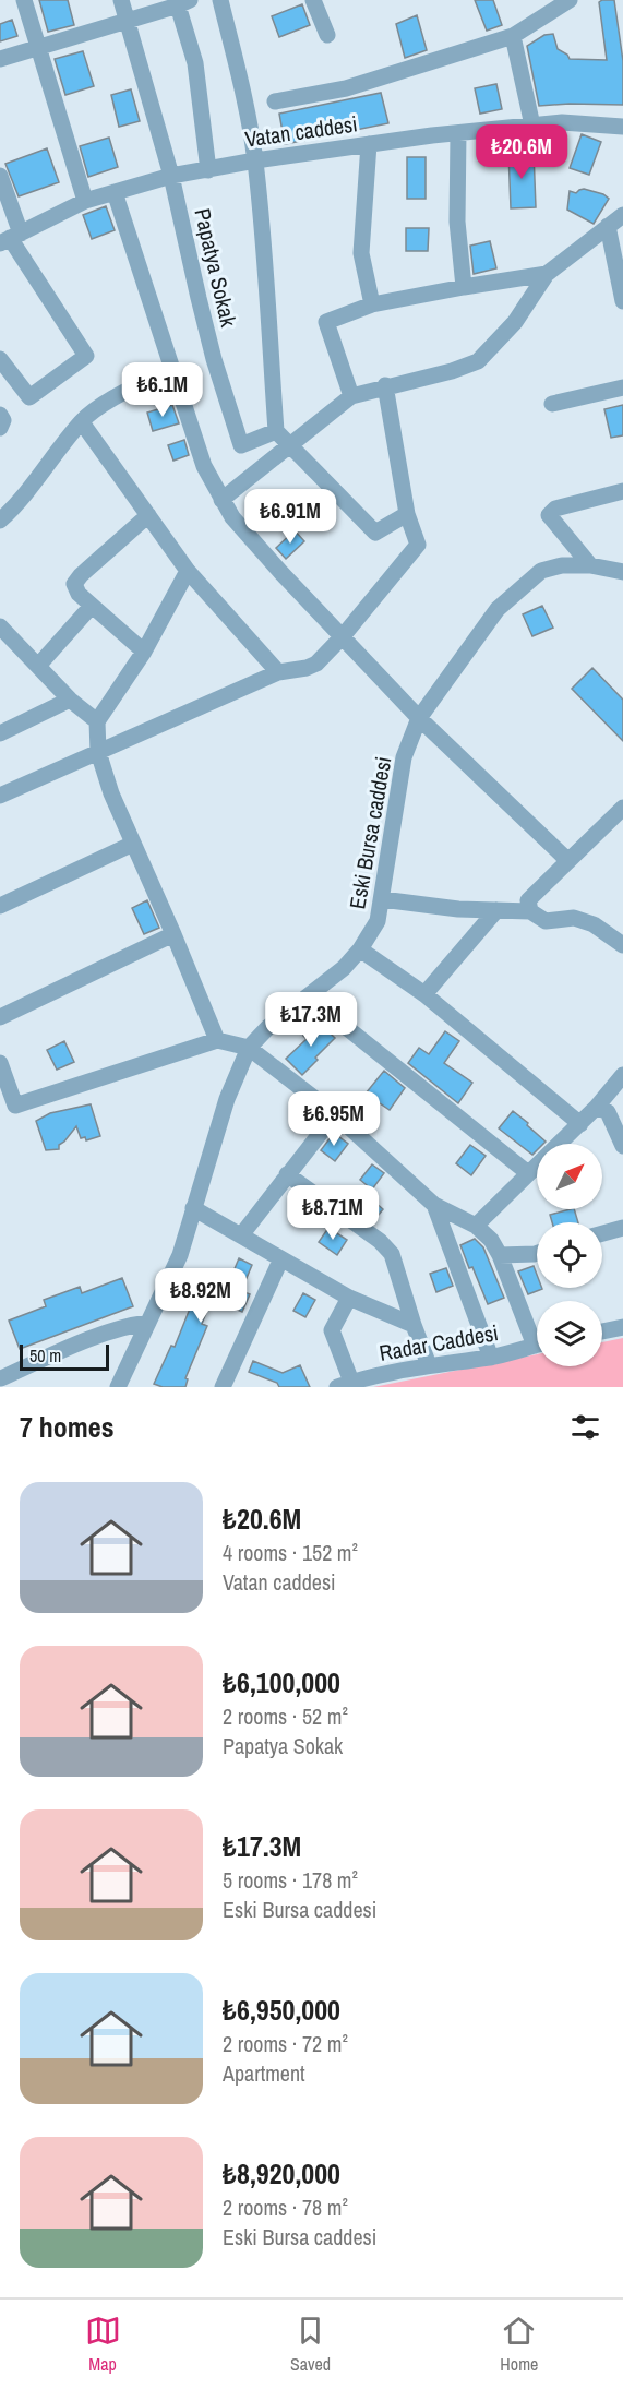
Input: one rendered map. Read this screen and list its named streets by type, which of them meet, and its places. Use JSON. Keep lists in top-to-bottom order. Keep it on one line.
{"streets":{"street":["Vatan caddesi","Papatya Sokak","Eski Bursa caddesi","Radar Caddesi"]},"crossings":[["Vatan caddesi","Papatya Sokak"]],"scale_bar":"50 m","north":"top right","page":{"price":["₺20.6M","₺6.1M","₺6.91M","₺17.3M","₺6.95M","₺8.71M","₺8.92M"],"scale":"50 m","heading":"7 homes","list":[{"name":"₺20.6M","note":"4 rooms · 152 m² · Vatan caddesi"},{"name":"₺6,100,000","note":"2 rooms · 52 m² · Papatya Sokak"},{"name":"₺17.3M","note":"5 rooms · 178 m² · Eski Bursa caddesi"},{"name":"₺6,950,000","note":"2 rooms · 72 m² · Apartment"},{"name":"₺8,920,000","note":"2 rooms · 78 m² · Eski Bursa caddesi"}],"tabs":["Map","Saved","Home"]}}
